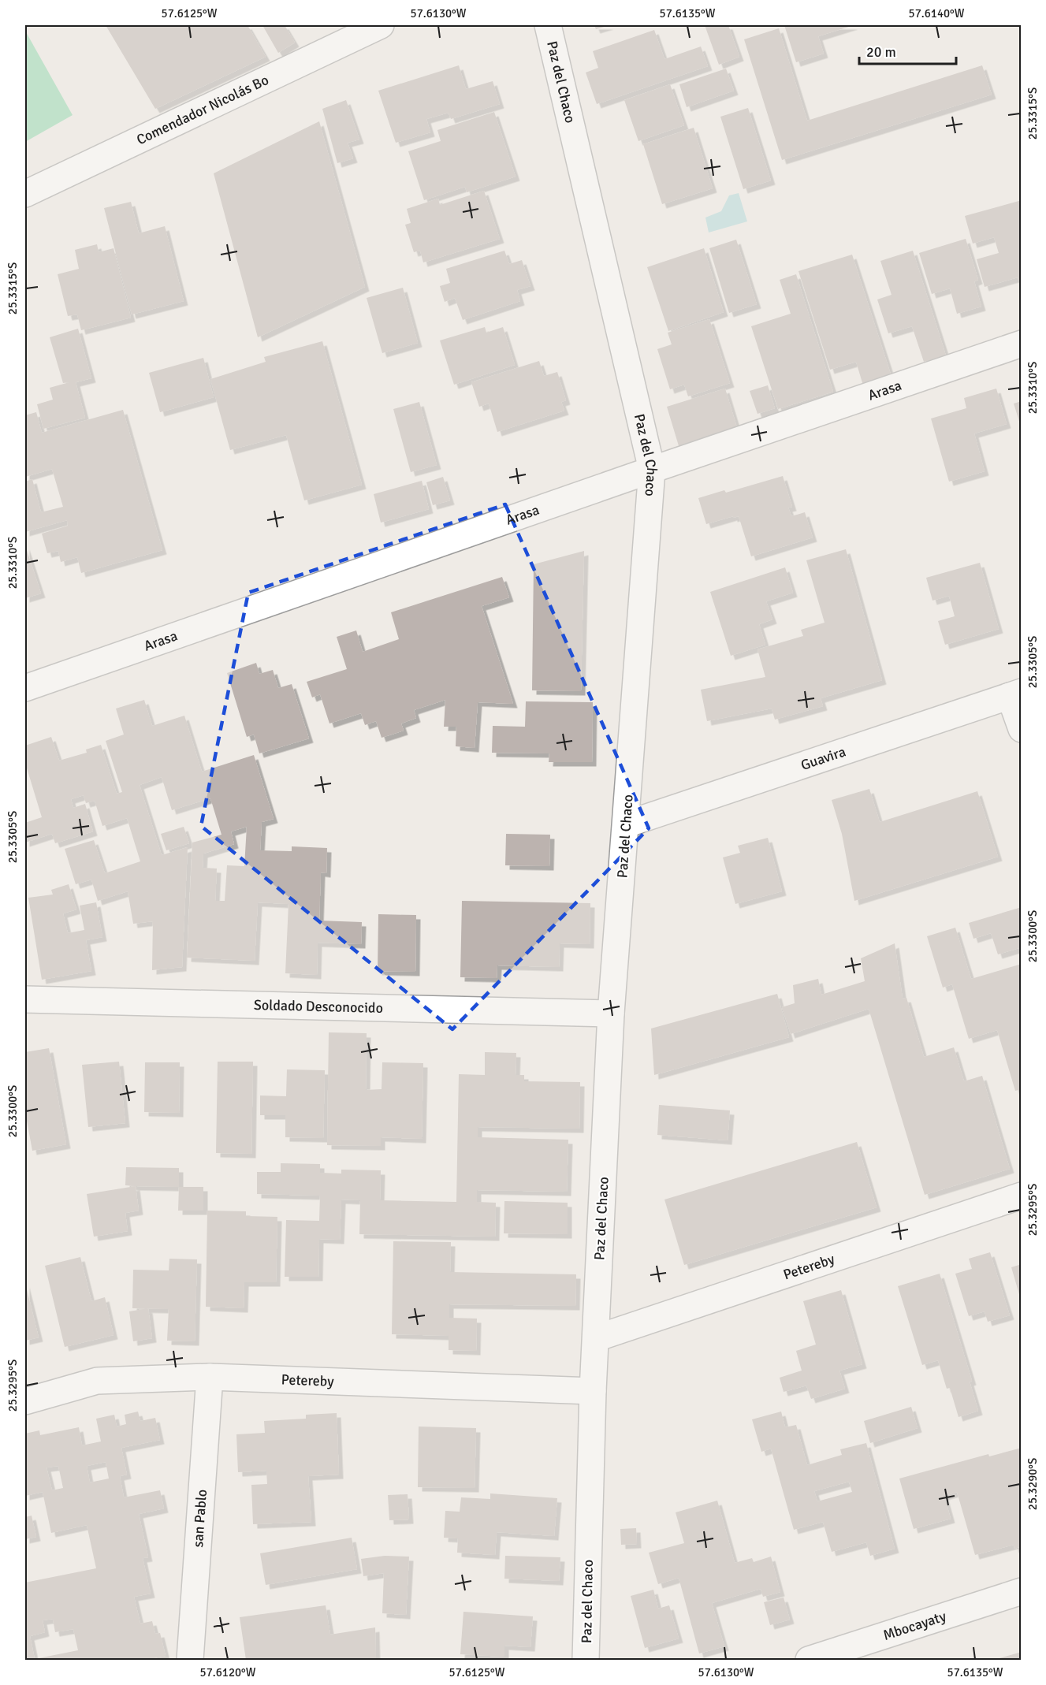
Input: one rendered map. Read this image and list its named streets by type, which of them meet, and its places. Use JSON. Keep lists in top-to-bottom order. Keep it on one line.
{"streets":{"street":["Paz del Chaco","Comendador Nicolás Bo","Arasa","Guavira","Soldado Desconocido","Petereby","san Pablo","Mbocayaty"]},"crossings":[["Paz del Chaco","Arasa"],["Paz del Chaco","Guavira"],["Paz del Chaco","Soldado Desconocido"],["Paz del Chaco","Petereby"],["Petereby","san Pablo"]],"scale_bar":"20 m","coordinates":["57.6125°W","57.6130°W","57.6135°W","57.6140°W","25.3315°S","25.3310°S","25.3305°S","25.3300°S","25.3295°S","25.3290°S","57.6120°W"]}
